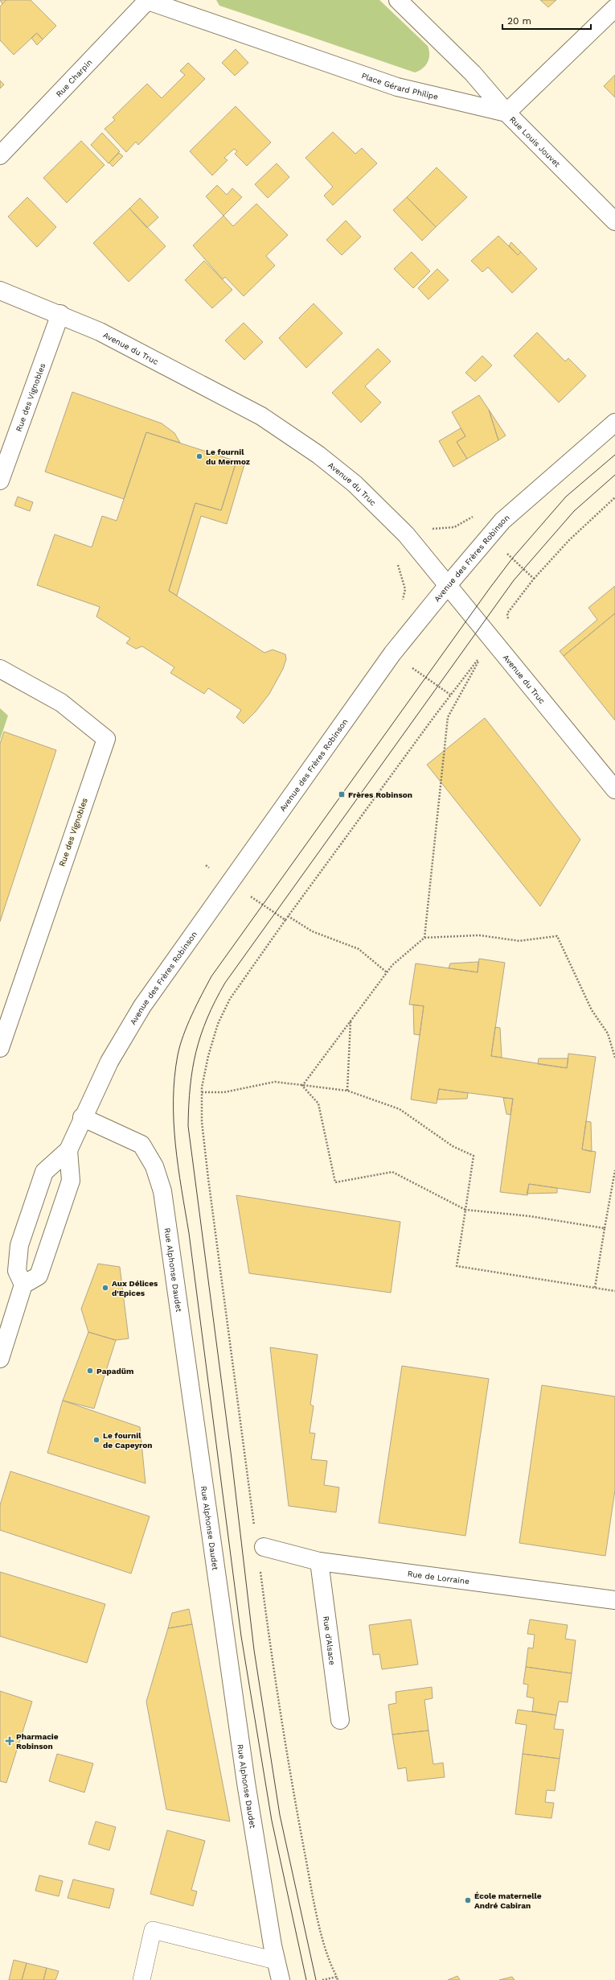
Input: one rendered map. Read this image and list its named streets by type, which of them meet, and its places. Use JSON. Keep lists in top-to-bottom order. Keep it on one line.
{"streets":{"street":["Rue Charpin","Place Gérard Philipe","Rue Louis Jouvet","Avenue du Truc","Rue des Vignobles","Avenue des Frères Robinson","Rue Alphonse Daudet","Rue de Lorraine","Rue d'Alsace"]},"crossings":[["Rue Charpin","Place Gérard Philipe"],["Place Gérard Philipe","Rue Louis Jouvet"],["Avenue du Truc","Rue des Vignobles"],["Avenue du Truc","Avenue des Frères Robinson"],["Avenue des Frères Robinson","Rue Alphonse Daudet"],["Rue de Lorraine","Rue d'Alsace"]],"places":{"other":["Le fournil du Mermoz","Aux Délices d'Epices","Papadüm","Le fournil de Capeyron","École maternelle André Cabiran"],"transit":["Frères Robinson"],"health":["Pharmacie Robinson"]},"scale_bar":"20 m"}
